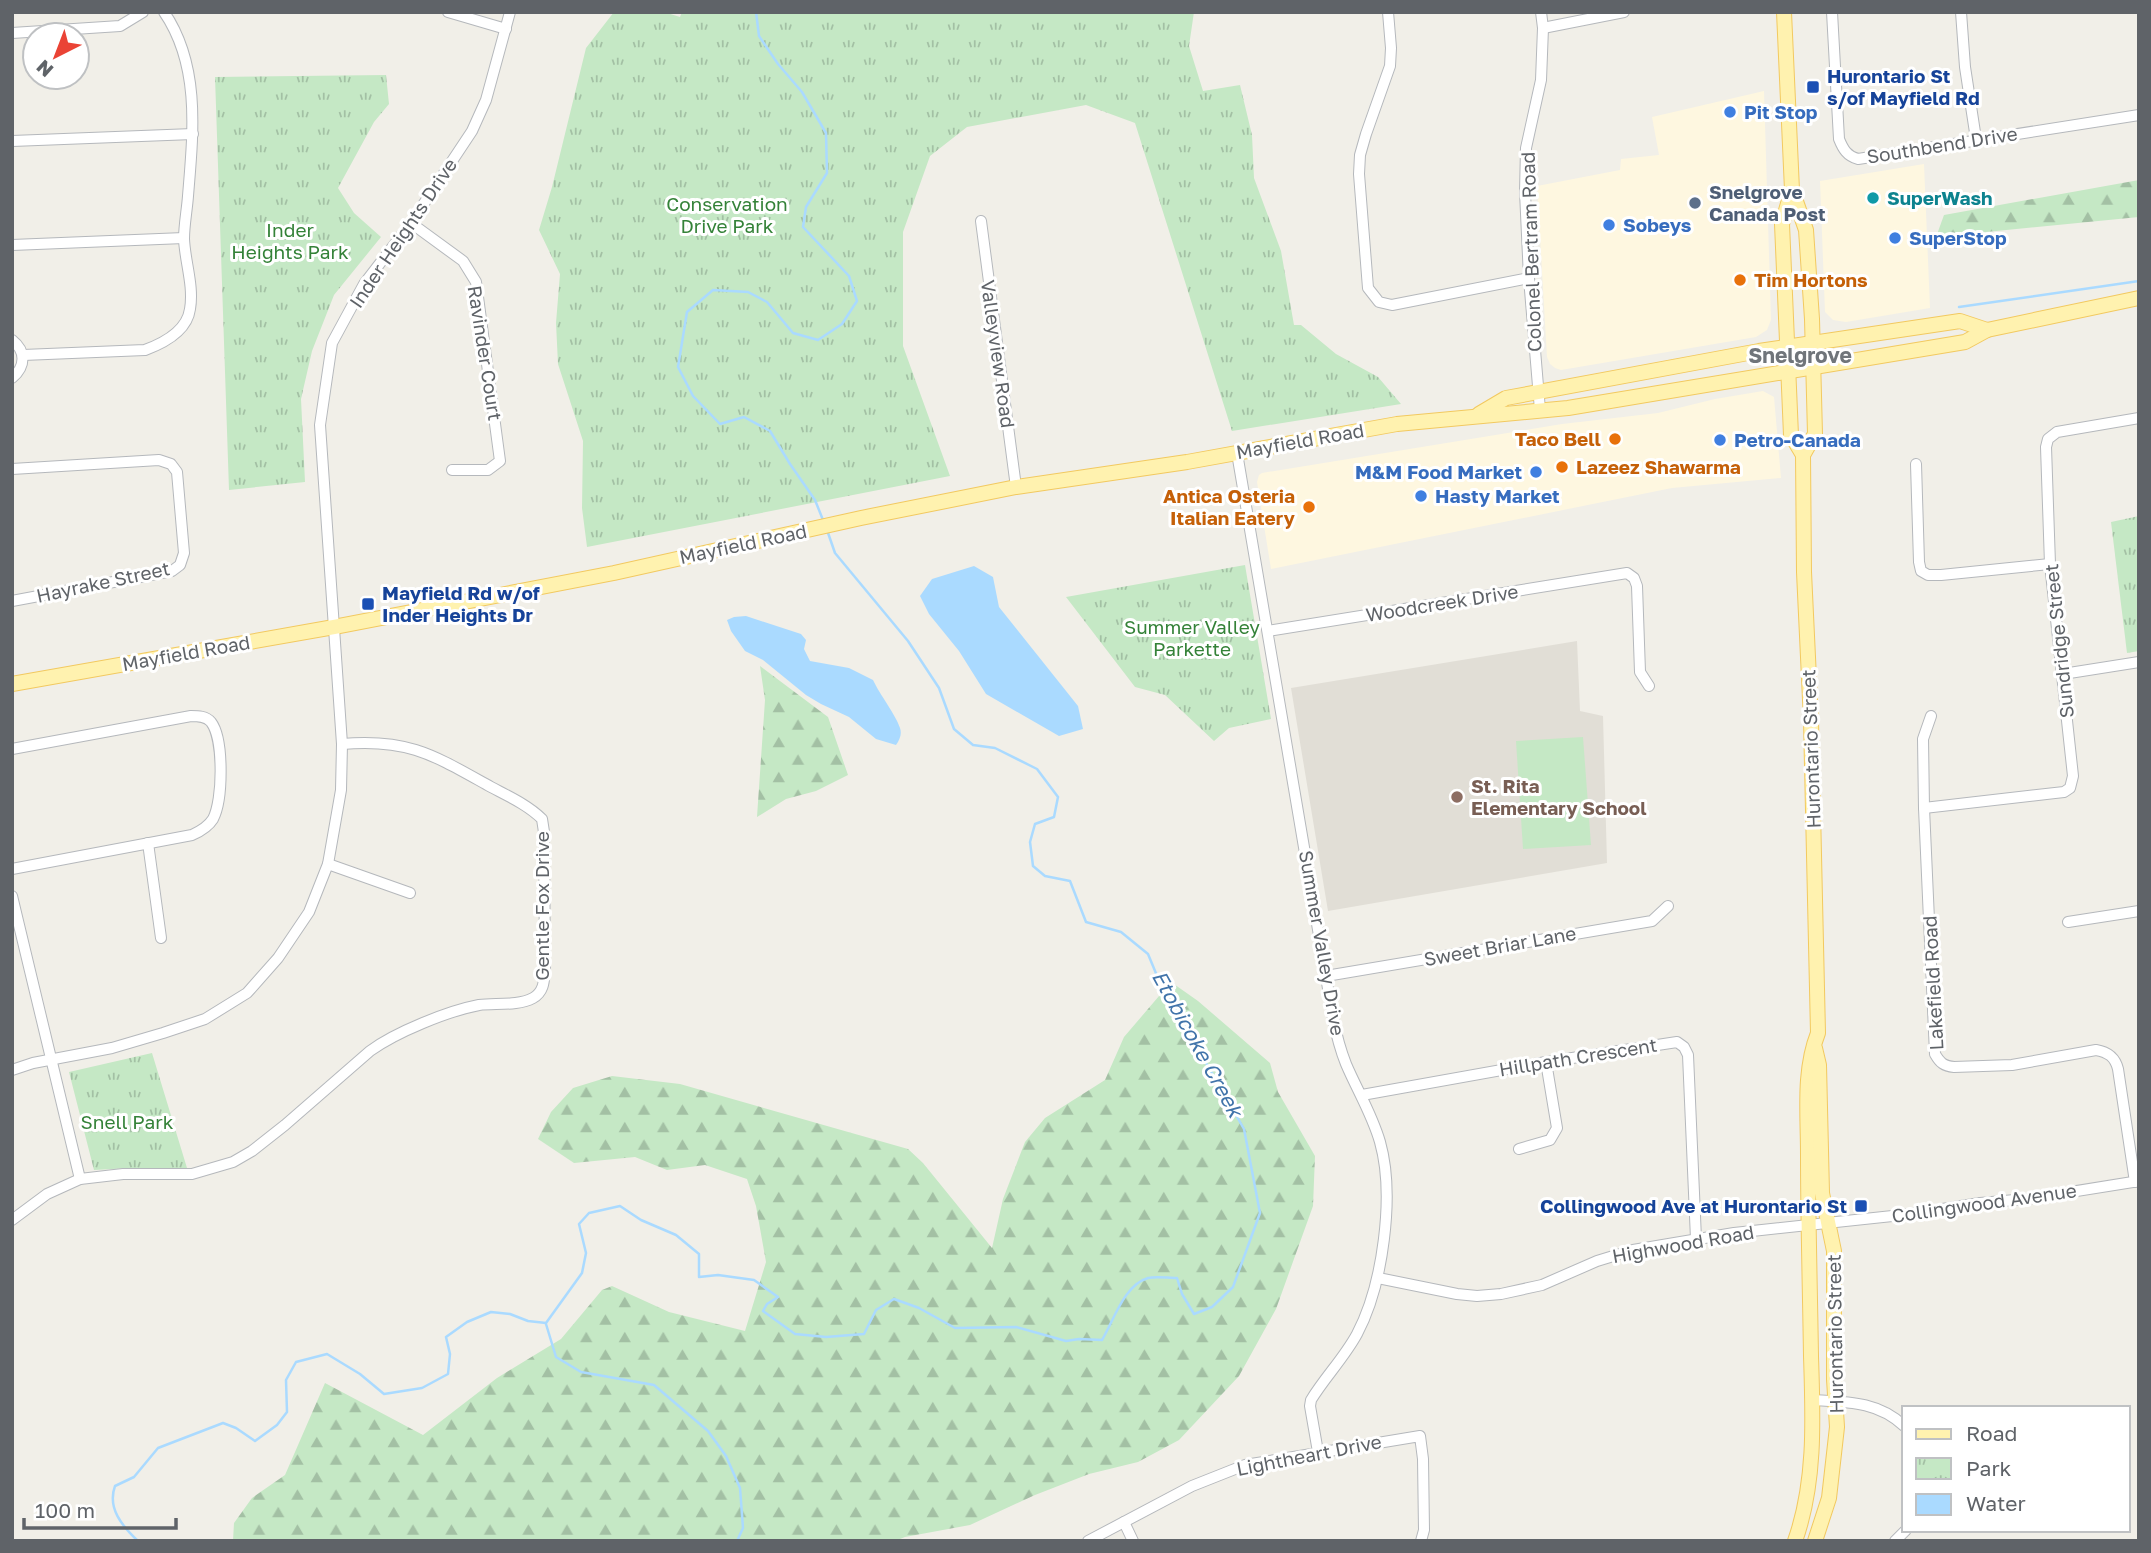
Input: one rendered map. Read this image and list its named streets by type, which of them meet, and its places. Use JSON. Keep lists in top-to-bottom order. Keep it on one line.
{"streets":{"main road":["Mayfield Road","Hurontario Street"],"street":["Southbend Drive","Inder Heights Drive","Colonel Bertram Road","Ravinder Court","Valleyview Road","Hayrake Street","Woodcreek Drive","Sundridge Street","Gentle Fox Drive","Summer Valley Drive","Sweet Briar Lane","Lakefield Road","Hillpath Crescent","Collingwood Avenue","Highwood Road","Lightheart Drive"]},"crossings":[["Inder Heights Drive","Ravinder Court"],["Inder Heights Drive","Mayfield Road"],["Inder Heights Drive","Gentle Fox Drive"],["Colonel Bertram Road","Mayfield Road"],["Valleyview Road","Mayfield Road"],["Mayfield Road","Hurontario Street"],["Mayfield Road","Summer Valley Drive"],["Woodcreek Drive","Summer Valley Drive"],["Sundridge Street","Lakefield Road"],["Hurontario Street","Collingwood Avenue"],["Hurontario Street","Highwood Road"],["Summer Valley Drive","Sweet Briar Lane"],["Summer Valley Drive","Hillpath Crescent"],["Summer Valley Drive","Highwood Road"],["Summer Valley Drive","Lightheart Drive"],["Lakefield Road","Collingwood Avenue"],["Hillpath Crescent","Highwood Road"],["Collingwood Avenue","Highwood Road"]],"districts":["Snelgrove"],"water":["Etobicoke Creek"],"parks":["Conservation Drive Park","Inder Heights Park","Summer Valley Parkette","Snell Park"],"places":{"transit":["Hurontario St s/of Mayfield Rd","Mayfield Rd w/of Inder Heights Dr","Collingwood Ave at Hurontario St"],"other":["Pit Stop","SuperWash","Snelgrove Canada Post","Sobeys","SuperStop","Tim Hortons","Taco Bell","Petro-Canada","Lazeez Shawarma","M&M Food Market","Hasty Market","Antica Osteria Italian Eatery","St. Rita Elementary School"]},"legend":["Road","Park","Water"],"scale_bar":"100 m","north":"bottom left"}
